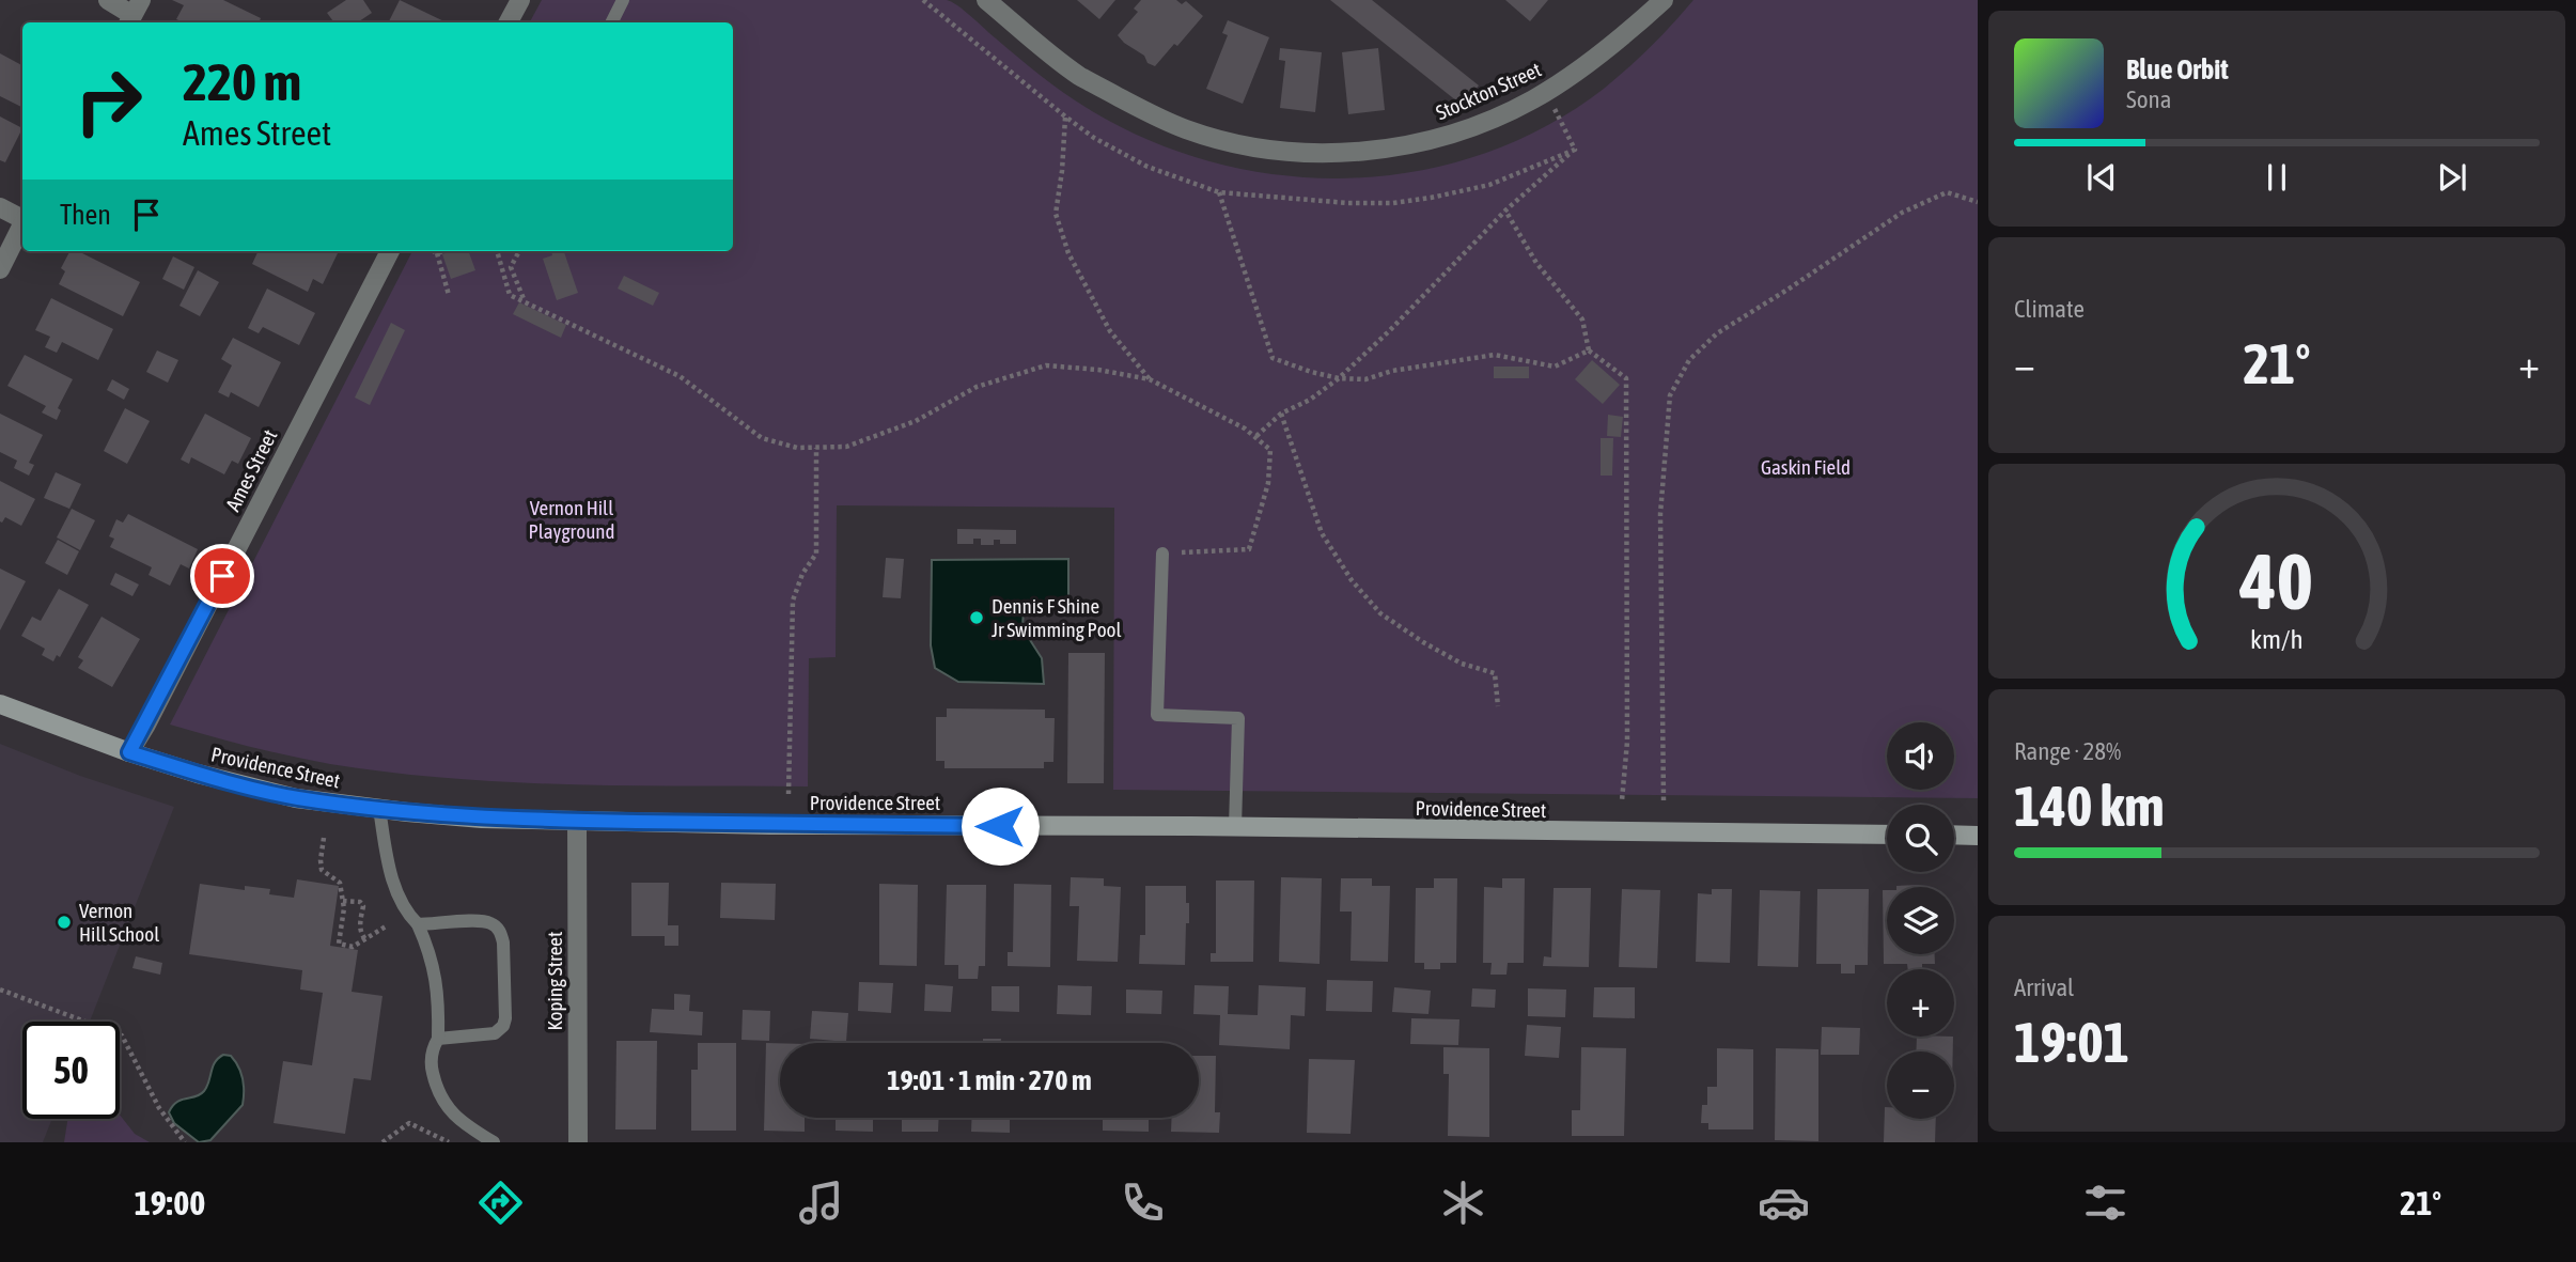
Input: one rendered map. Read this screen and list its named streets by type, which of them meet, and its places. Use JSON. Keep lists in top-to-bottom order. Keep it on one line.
{"streets":{"main road":["Providence Street"],"street":["Stockton Street","Ames Street","Koping Street"]},"crossings":[["Ames Street","Providence Street"],["Providence Street","Koping Street"]],"parks":["Gaskin Field","Vernon Hill Playground"],"places":["Dennis F Shine Jr Swimming Pool","Vernon Hill School"],"page":{"turn":["220 m","Ames Street"],"song":["Blue Orbit","Sona"],"then":"Then","tile":["Climate",["Range · 28%","140 km"],["Arrival","19:01"]],"heat":["−","21°","+"],"map_buttons":["+","−"],"limit":"50","trip":"19:01 · 1 min · 270 m","tabs":["19:00","21°"],"gauge":["40","km/h"]}}
